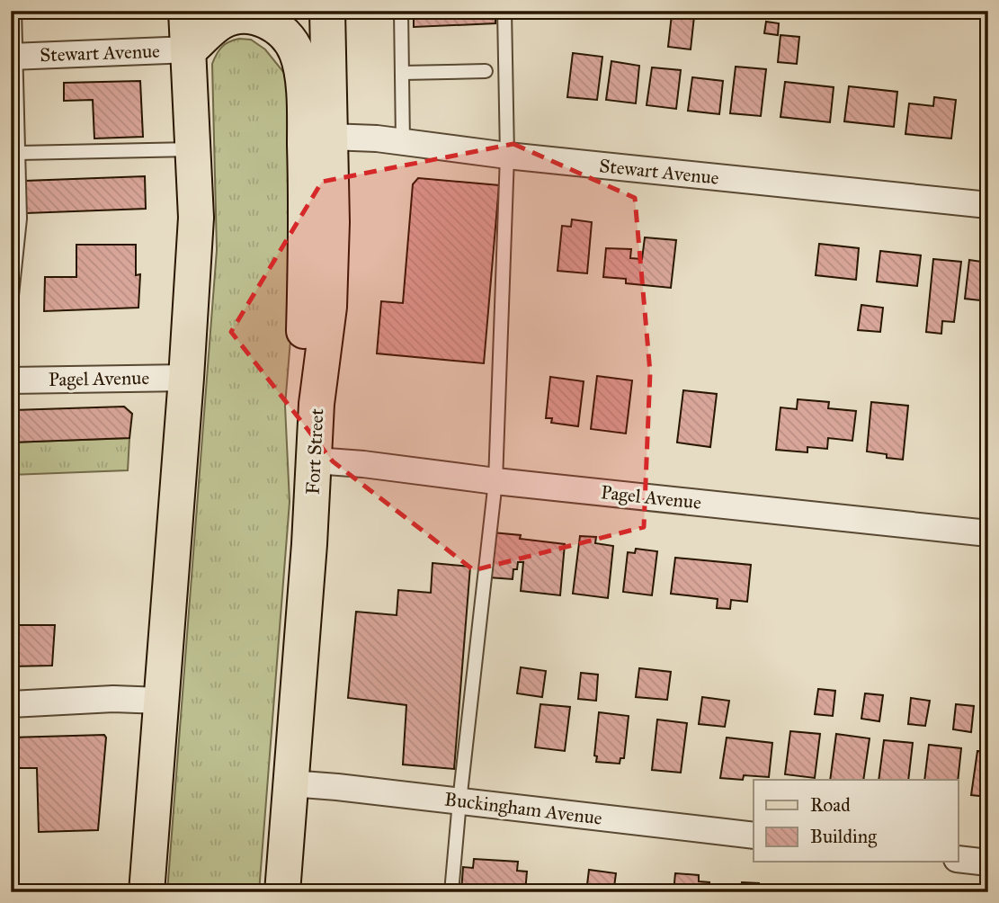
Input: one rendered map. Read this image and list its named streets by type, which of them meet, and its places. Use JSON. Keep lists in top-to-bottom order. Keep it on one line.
{"streets":{"main road":["Fort Street"],"street":["Stewart Avenue","Pagel Avenue","Buckingham Avenue"]},"crossings":[["Stewart Avenue","Fort Street"],["Pagel Avenue","Fort Street"],["Fort Street","Buckingham Avenue"]],"legend":["Road","Building"]}
